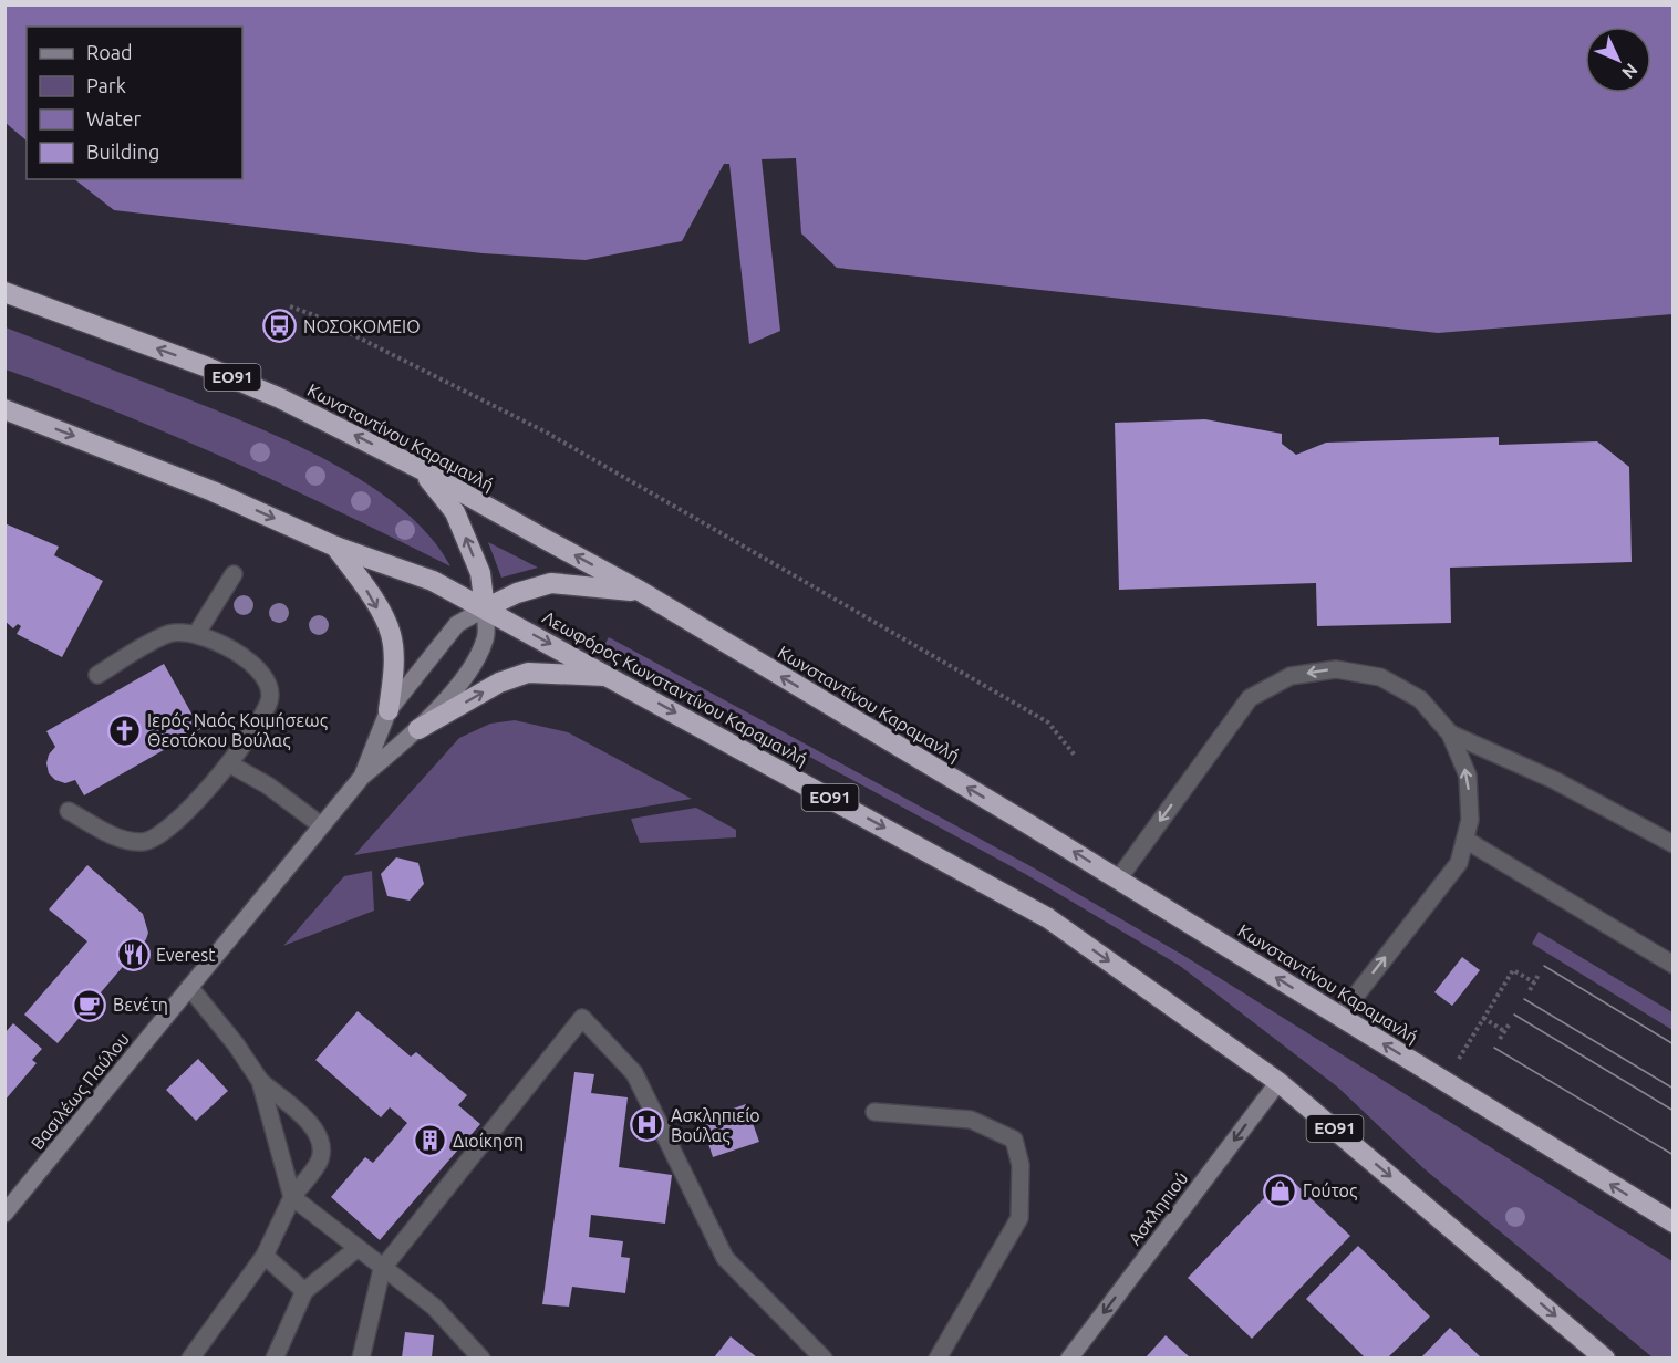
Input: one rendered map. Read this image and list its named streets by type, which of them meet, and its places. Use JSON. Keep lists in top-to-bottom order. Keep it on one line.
{"streets":{"highway":["ΕΟ91","Κωνσταντίνου Καραμανλή","Λεωφόρος Κωνσταντίνου Καραμανλή"],"street":["Βασιλέως Παύλου","Ασκληπιού"]},"crossings":[["ΕΟ91","Λεωφόρος Κωνσταντίνου Καραμανλή"],["ΕΟ91","Ασκληπιού"],["Λεωφόρος Κωνσταντίνου Καραμανλή","Βασιλέως Παύλου"],["Λεωφόρος Κωνσταντίνου Καραμανλή","Ασκληπιού"]],"one_way":["Κωνσταντίνου Καραμανλή","Λεωφόρος Κωνσταντίνου Καραμανλή","Ασκληπιού"],"places":{"bus stop":["ΝΟΣΟΚΟΜΕΙΟ"],"church":["Ιερός Ναός Κοιμήσεως Θεοτόκου Βούλας"],"restaurant":["Everest"],"cafe":["Βενέτη"],"hospital":["Ασκληπιείο Βούλας"],"building":["Διοίκηση"],"shop":["Γούτος"]},"legend":["Road","Park","Water","Building"],"north":"bottom right"}
